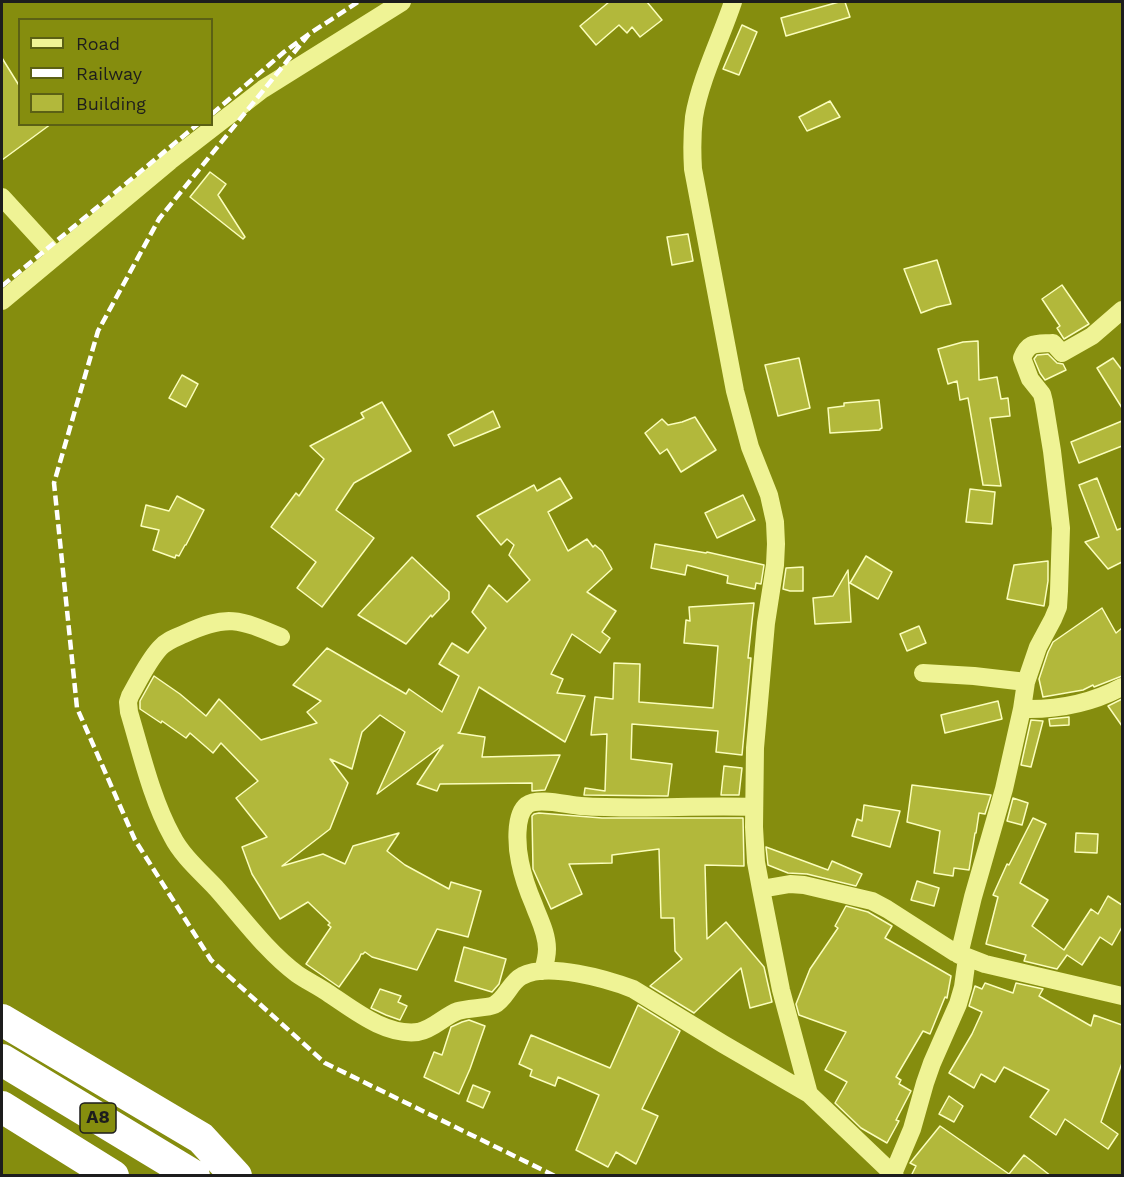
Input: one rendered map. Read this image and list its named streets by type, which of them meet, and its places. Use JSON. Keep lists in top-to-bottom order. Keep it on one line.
{"streets":{"highway":["A8"]},"legend":["Road","Railway","Building"]}
